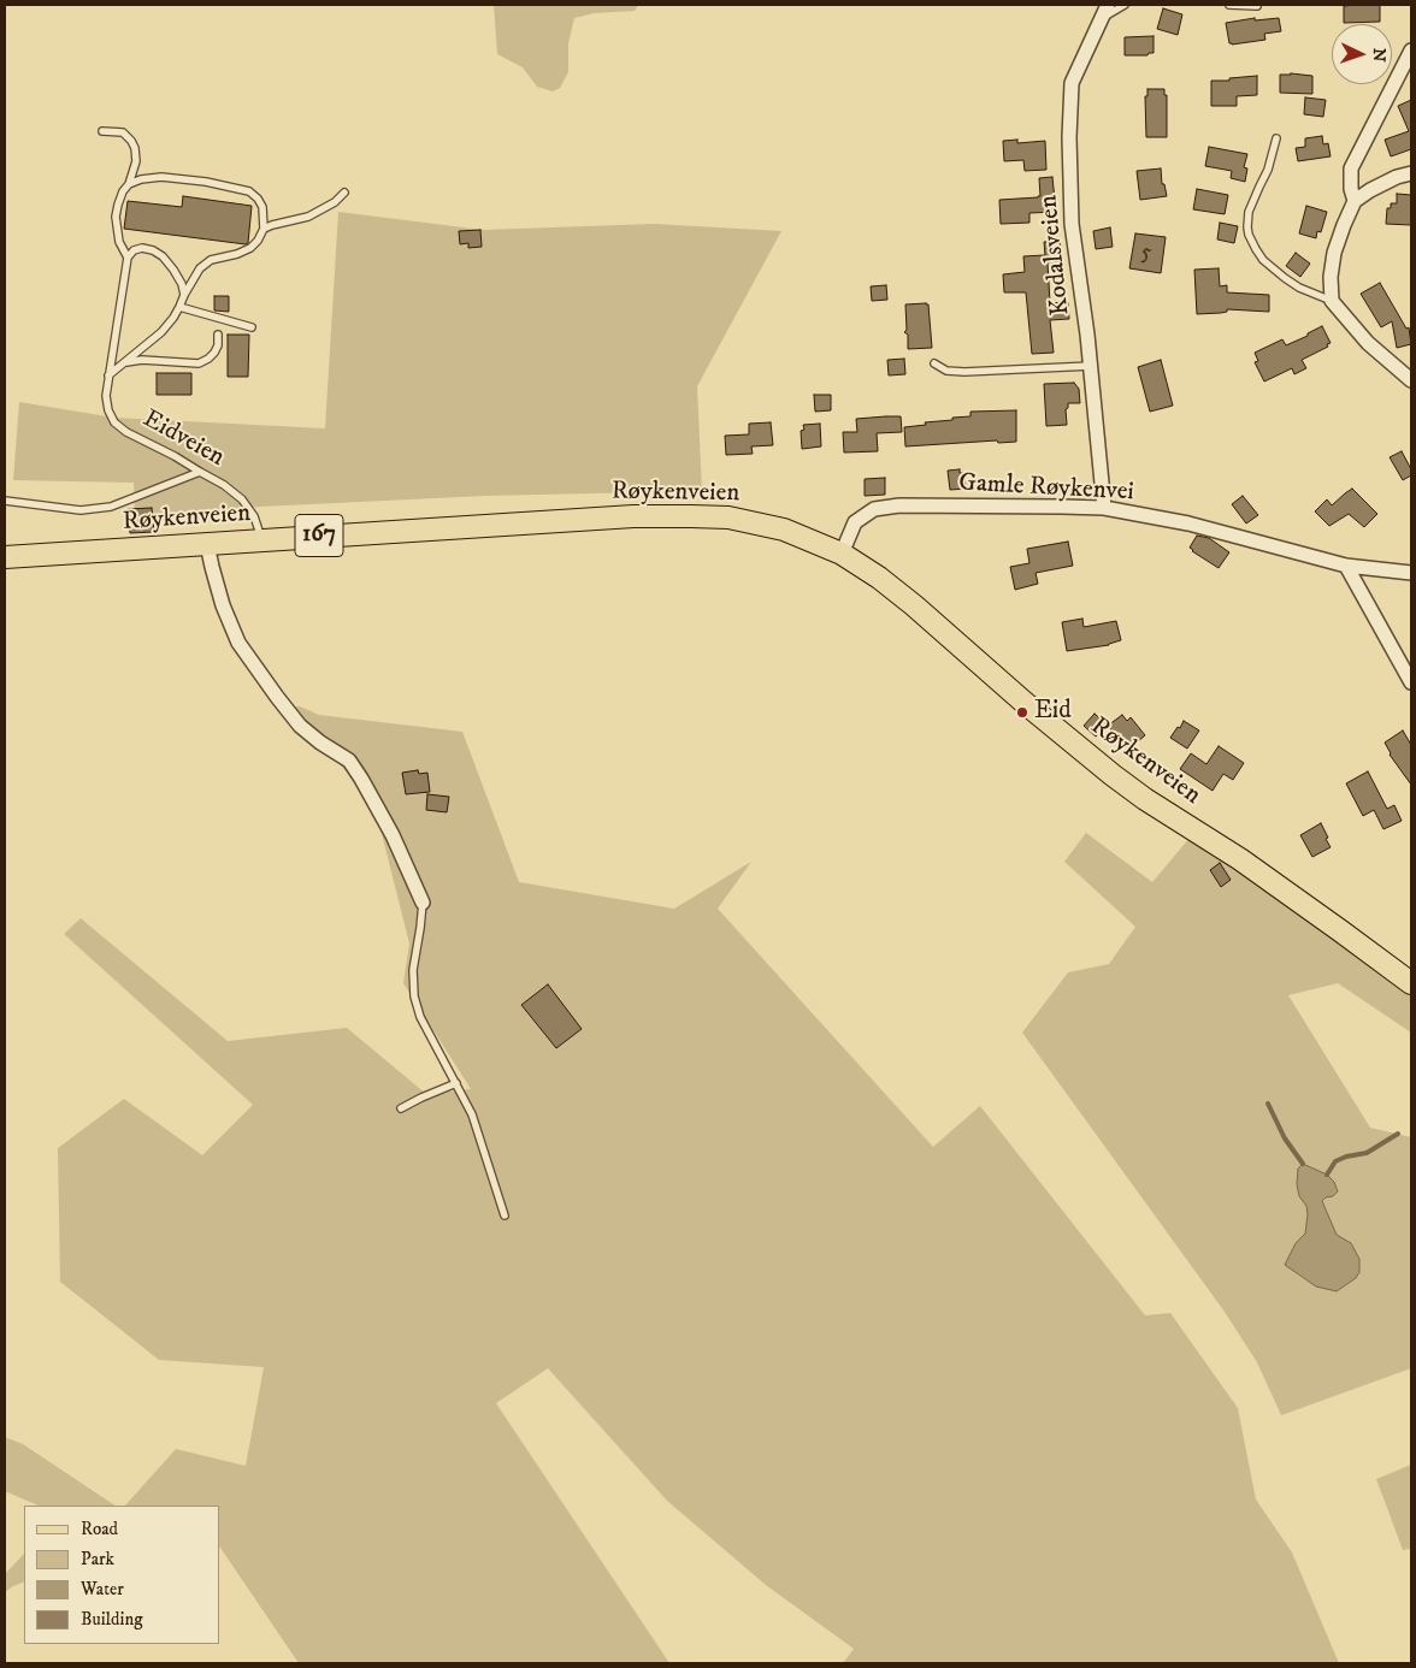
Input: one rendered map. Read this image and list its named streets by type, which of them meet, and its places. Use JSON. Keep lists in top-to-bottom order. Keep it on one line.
{"streets":{"main road":["Røykenveien","167"],"street":["Kodalsveien","Gamle Røykenvei"],"lane":["Eidveien"]},"crossings":[["Kodalsveien","Gamle Røykenvei"],["Eidveien","Røykenveien"],["Gamle Røykenvei","Røykenveien"]],"places":["Eid"],"house_numbers":["5"],"legend":["Road","Park","Water","Building"],"north":"right"}
